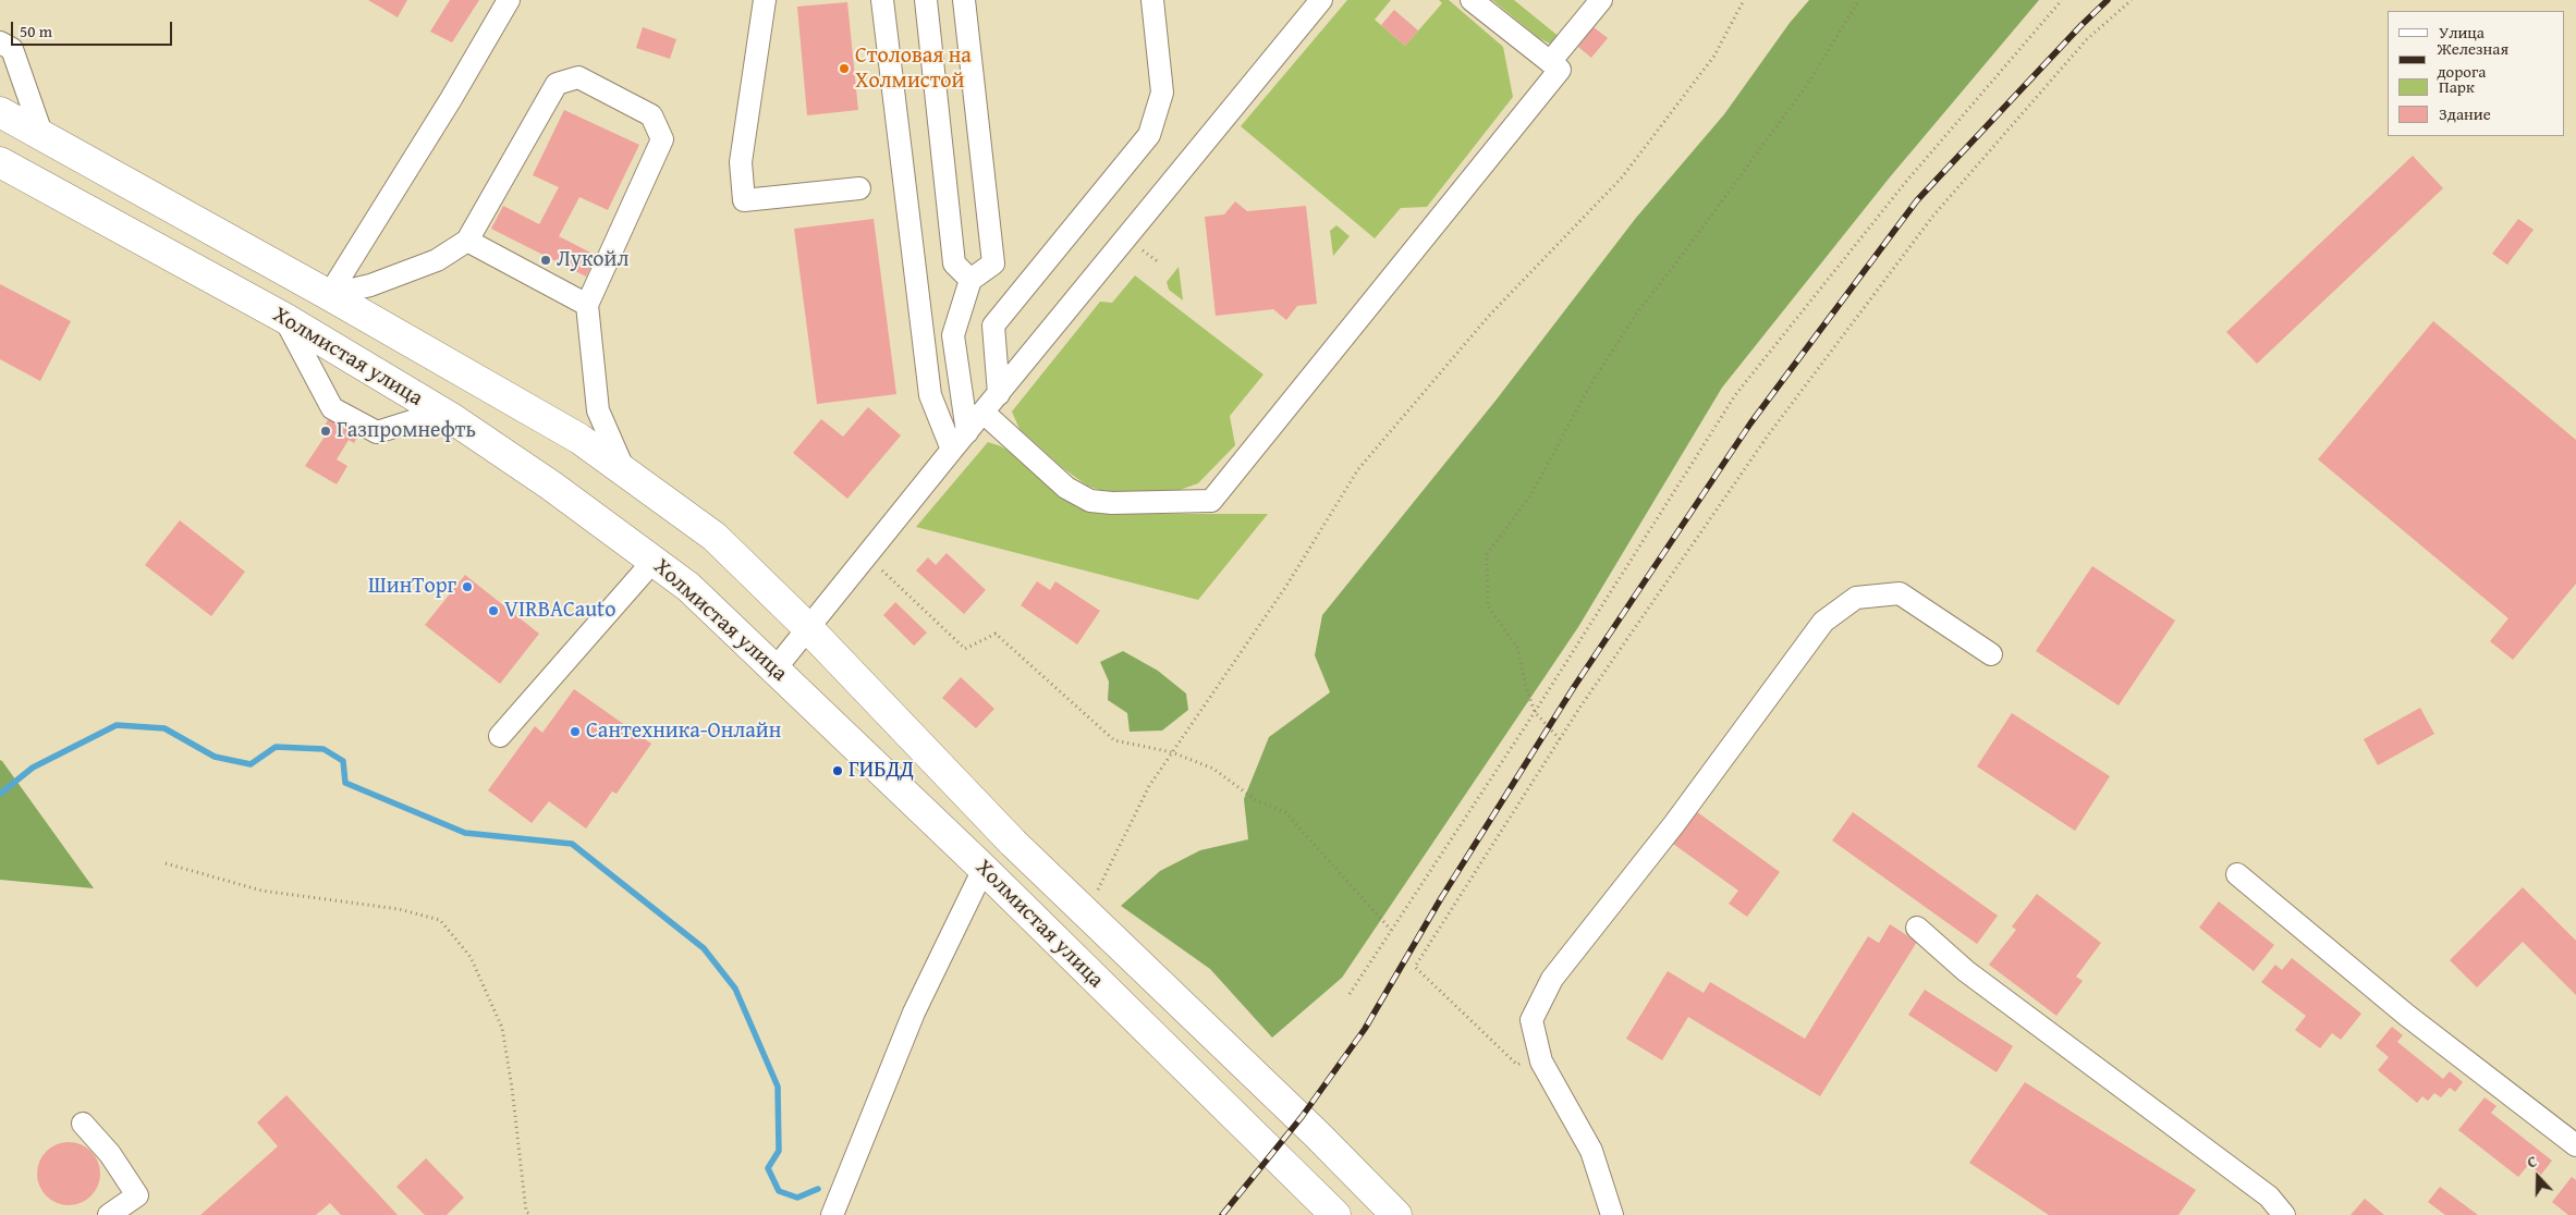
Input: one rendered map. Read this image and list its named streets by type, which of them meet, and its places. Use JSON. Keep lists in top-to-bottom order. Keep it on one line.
{"streets":{"highway":["Холмистая улица"]},"places":["Столовая на Холмистой","Лукойл","Газпромнефть","ШинТорг","VIRBACauto","Сантехника-Онлайн","ГИБДД"],"legend":["Улица","Железная дорога","Парк","Здание"],"scale_bar":"50 m","north":"top"}
